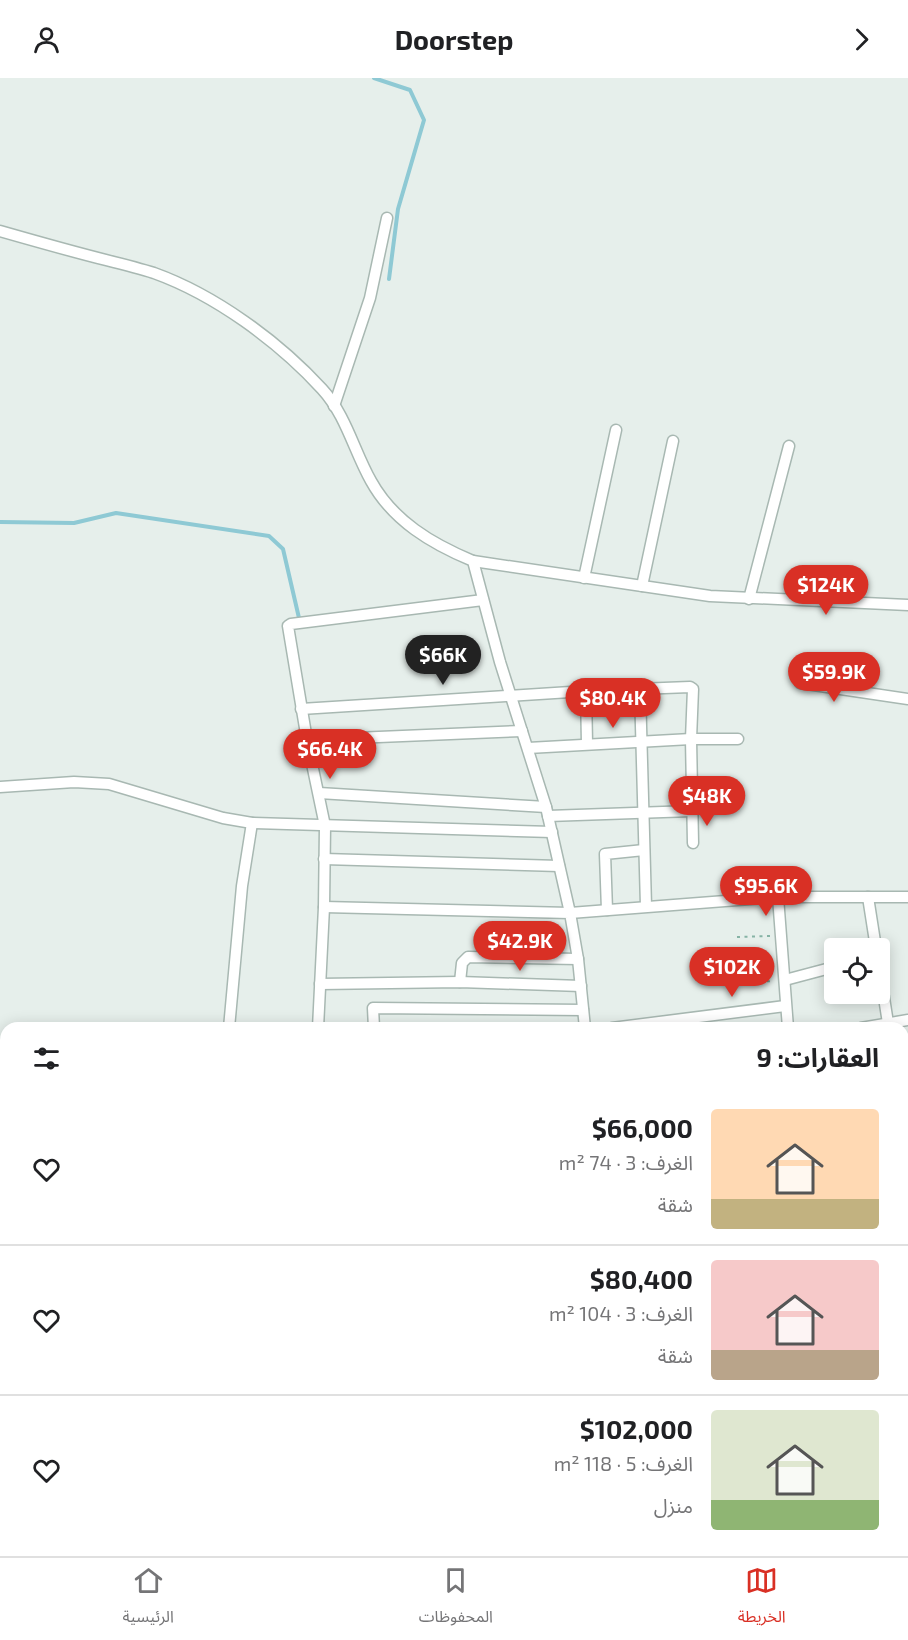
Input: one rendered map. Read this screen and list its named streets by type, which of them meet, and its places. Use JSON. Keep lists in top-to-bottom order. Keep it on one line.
{"page":{"header":"Doorstep","price":["$124K","$66K","$59.9K","$80.4K","$66.4K","$48K","$95.6K","$42.9K","$102K"],"heading":"العقارات: 9","list":[{"name":"$66,000","note":"الغرف: 3 · 74 m² · شقة"},{"name":"$80,400","note":"الغرف: 3 · 104 m² · شقة"},{"name":"$102,000","note":"الغرف: 5 · 118 m² · منزل"}],"tabs":["الخريطة","المحفوظات","الرئيسية"]}}
